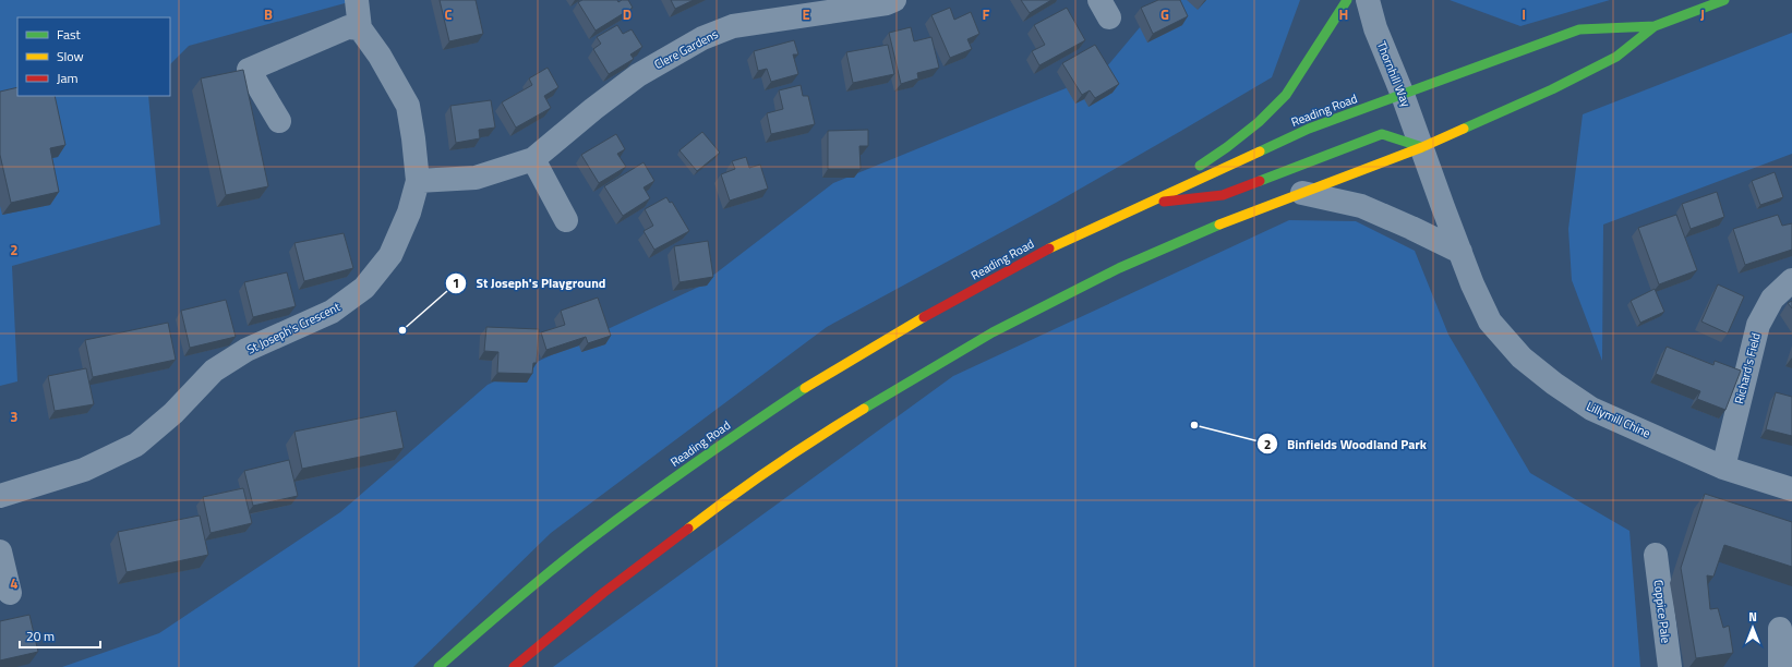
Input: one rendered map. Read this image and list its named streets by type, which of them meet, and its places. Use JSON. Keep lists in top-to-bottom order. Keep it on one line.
{"streets":{"highway":["Reading Road"],"street":["Clere Gardens","Thornhill Way","St Joseph's Crescent","Richard's Field","Lillymill Chine","Coppice Pale"]},"crossings":[["Clere Gardens","St Joseph's Crescent"],["Thornhill Way","Reading Road"],["Thornhill Way","Lillymill Chine"],["Reading Road","Lillymill Chine"],["Richard's Field","Lillymill Chine"]],"places":["St Joseph's Playground","Binfields Woodland Park"],"legend":["Fast","Slow","Jam"],"scale_bar":"20 m","north":"top","grid":{"columns":["B","C","D","E","F","G","H","I","J"],"rows":["2","3","4"]}}
